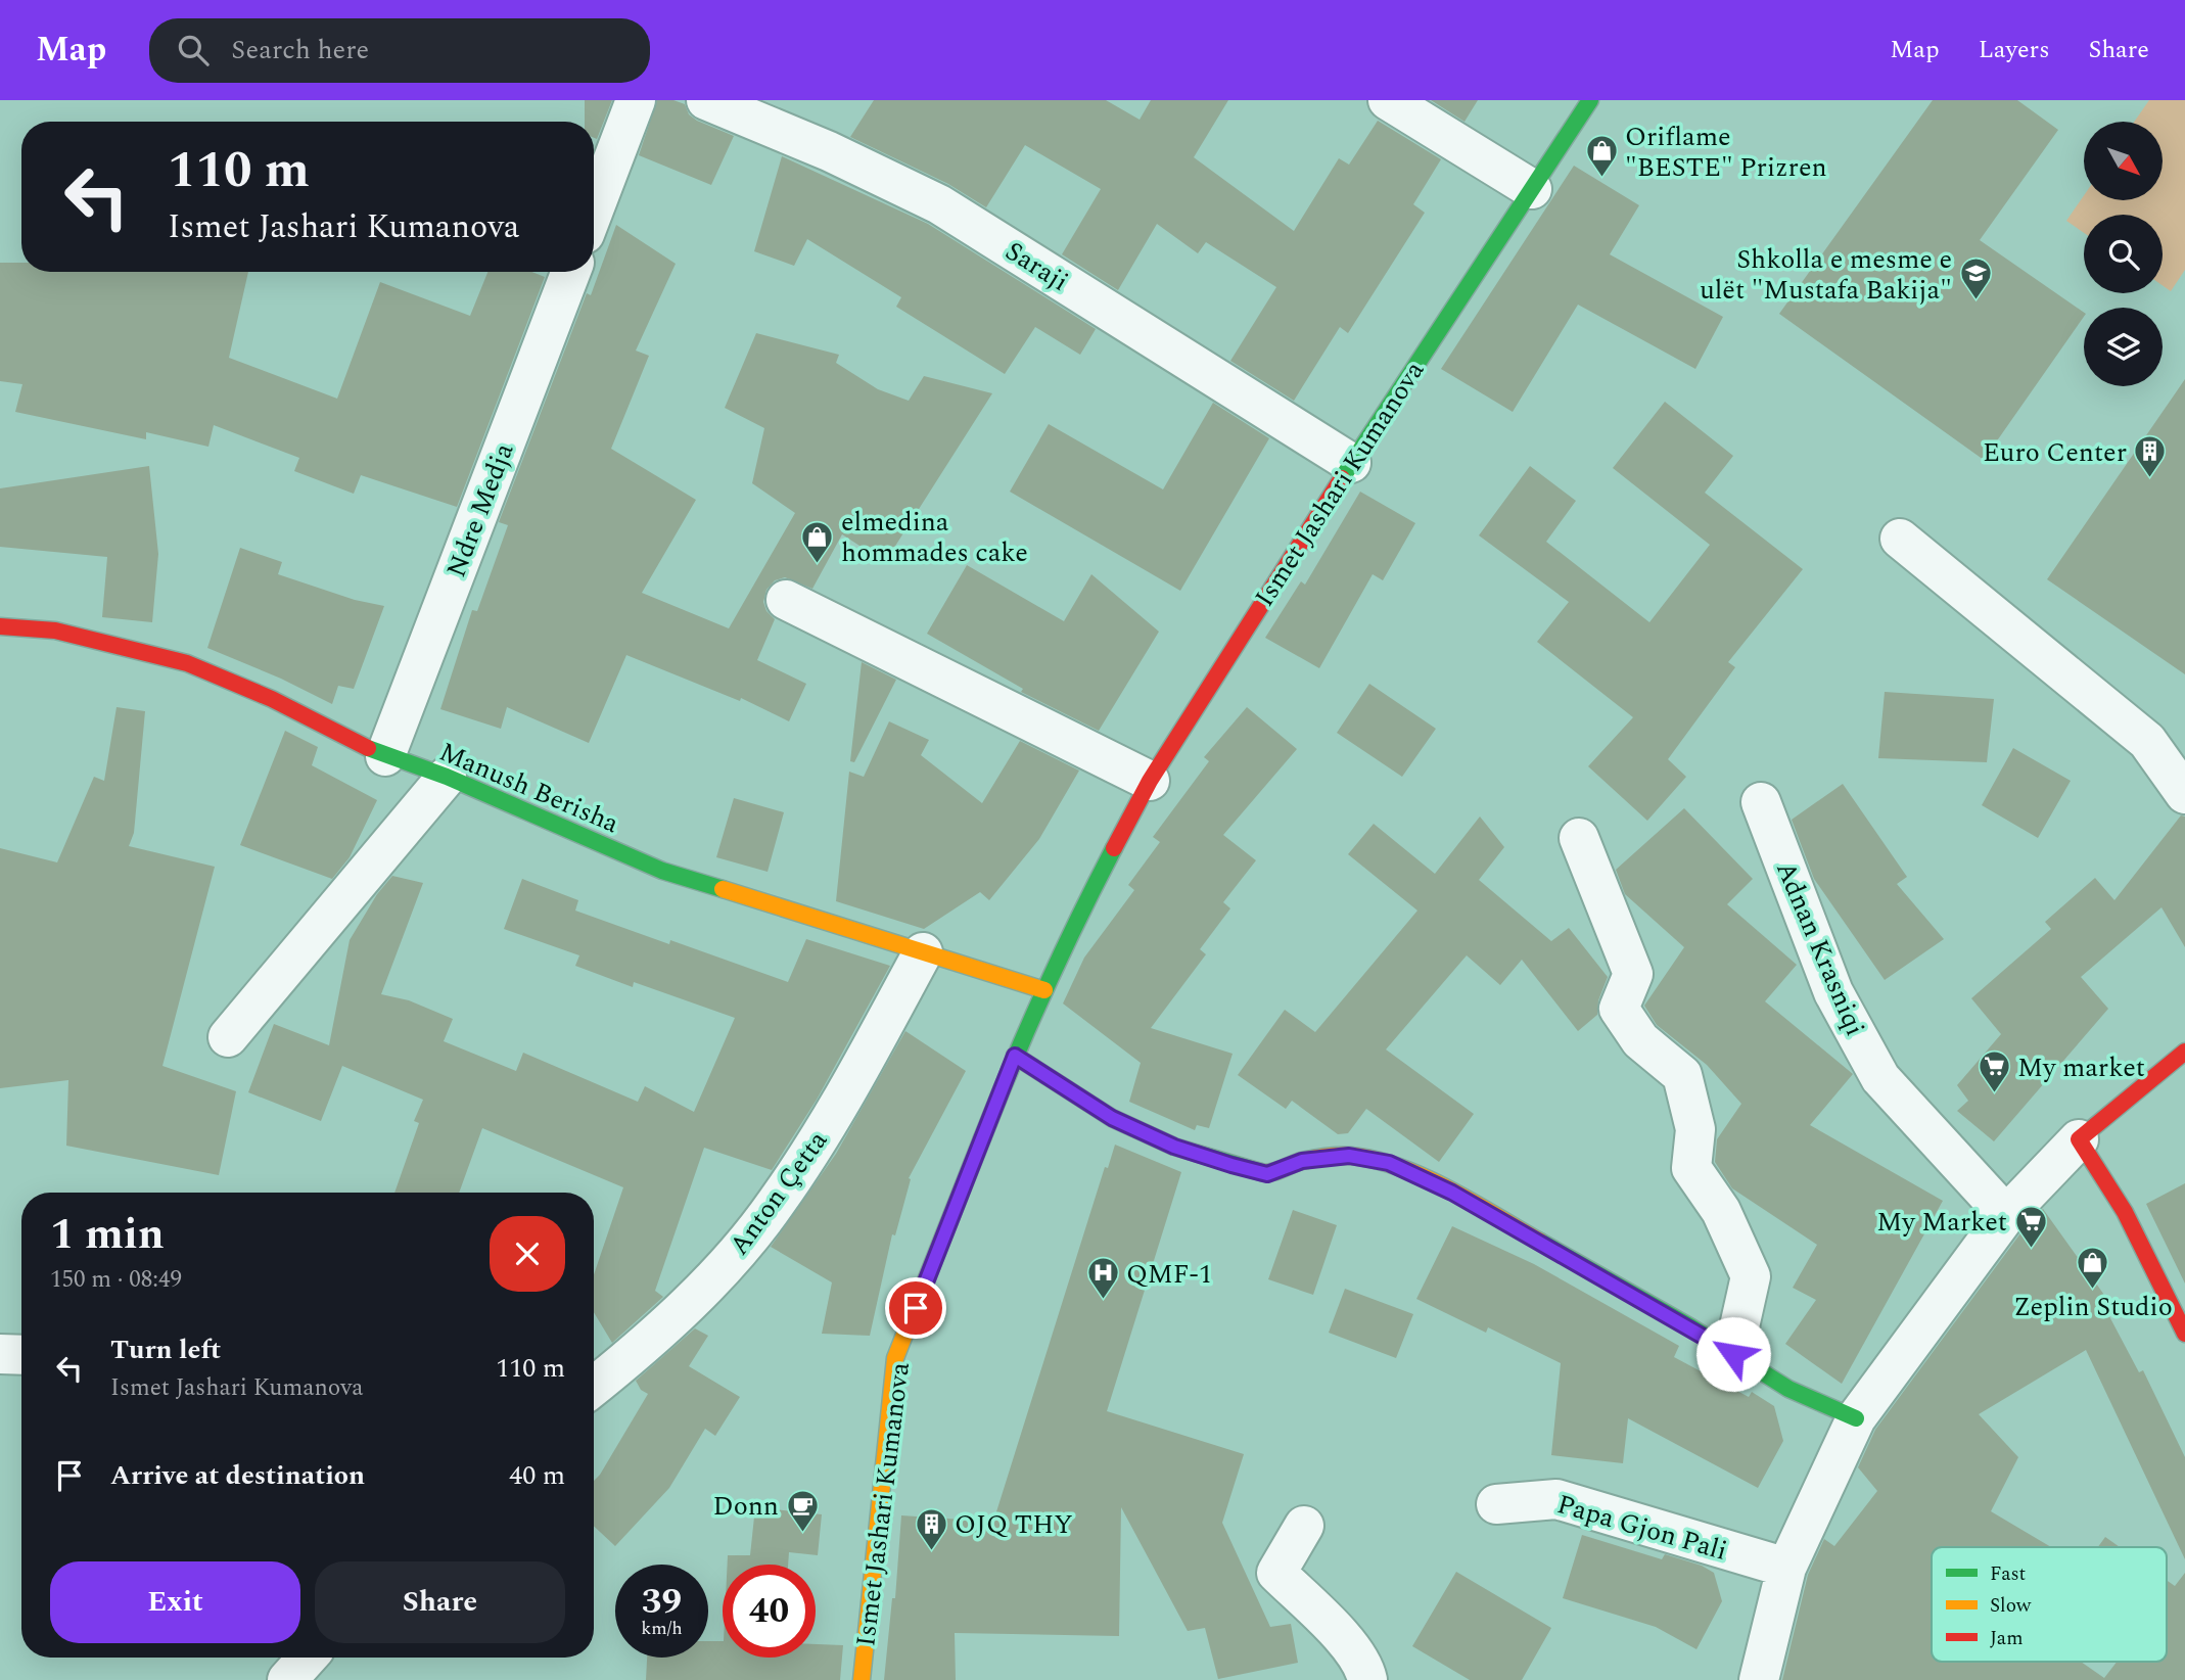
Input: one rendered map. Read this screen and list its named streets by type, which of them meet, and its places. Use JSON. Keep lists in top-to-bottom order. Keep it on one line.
{"streets":{"street":["Saraji","Ismet Jashari Kumanova","Ndre Medja","Manush Berisha","Adnan Krasniqi","Anton Çetta","Papa Gjon Pali"]},"crossings":[["Saraji","Ismet Jashari Kumanova"],["Ismet Jashari Kumanova","Manush Berisha"],["Ndre Medja","Manush Berisha"],["Manush Berisha","Anton Çetta"]],"places":{"shop":["Oriflame \"BESTE\" Prizren","elmedina hommades cake","Zeplin Studio"],"school or university":["Shkolla e mesme e ulët \"Mustafa Bakija\""],"building":["Euro Center","OJQ THY"],"supermarket":["My market","My Market"],"hospital":["QMF-1"],"cafe":["Donn"]},"legend":["Fast","Slow","Jam"],"north":"bottom right","page":{"header":"Map","search":"Search here","nav":["Map","Layers","Share"],"turn":["110 m","Ismet Jashari Kumanova"],"heading":["1 min","150 m · 08:49"],"list":[{"name":"Turn left","note":"Ismet Jashari Kumanova","value":"110 m"},{"name":"Arrive at destination","value":"40 m"}],"buttons":["Exit","Share"],"speed":"39 km/h","limit":"40"}}
